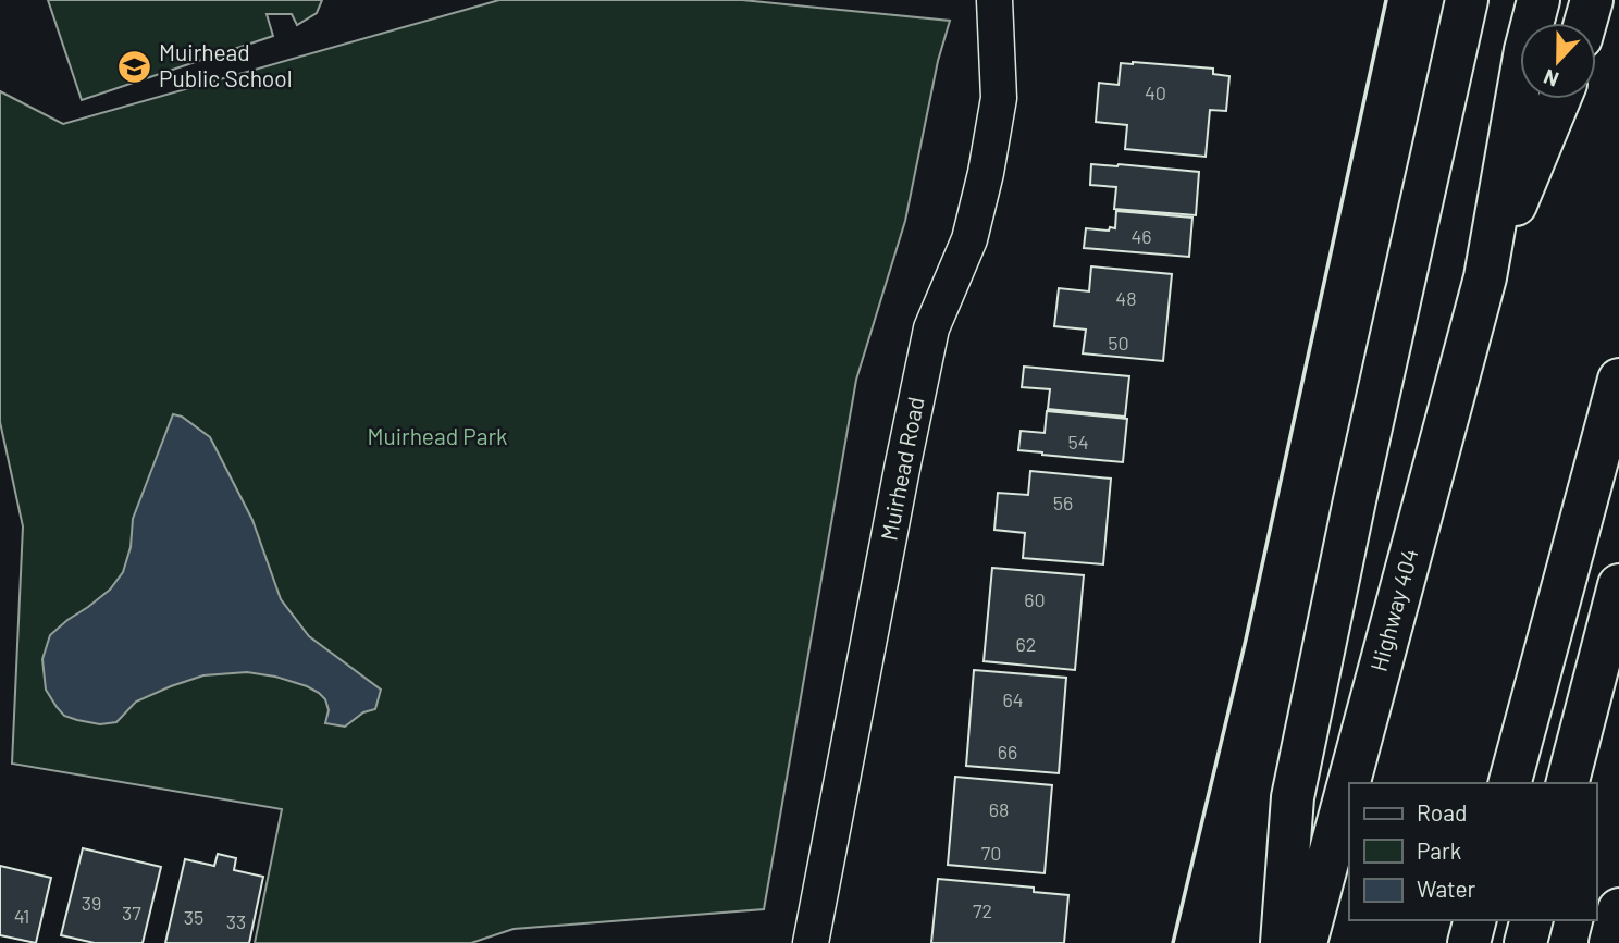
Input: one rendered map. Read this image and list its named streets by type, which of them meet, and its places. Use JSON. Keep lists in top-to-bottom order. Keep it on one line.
{"streets":{"highway":["Highway 404"],"street":["Muirhead Road"]},"parks":["Muirhead Park"],"places":{"school or university":["Muirhead Public School"]},"house_numbers":["40","46","48","50","54","56","60","62","64","66","68","70","39","72","37","41","35","33"],"legend":["Road","Park","Water"],"north":"bottom"}
